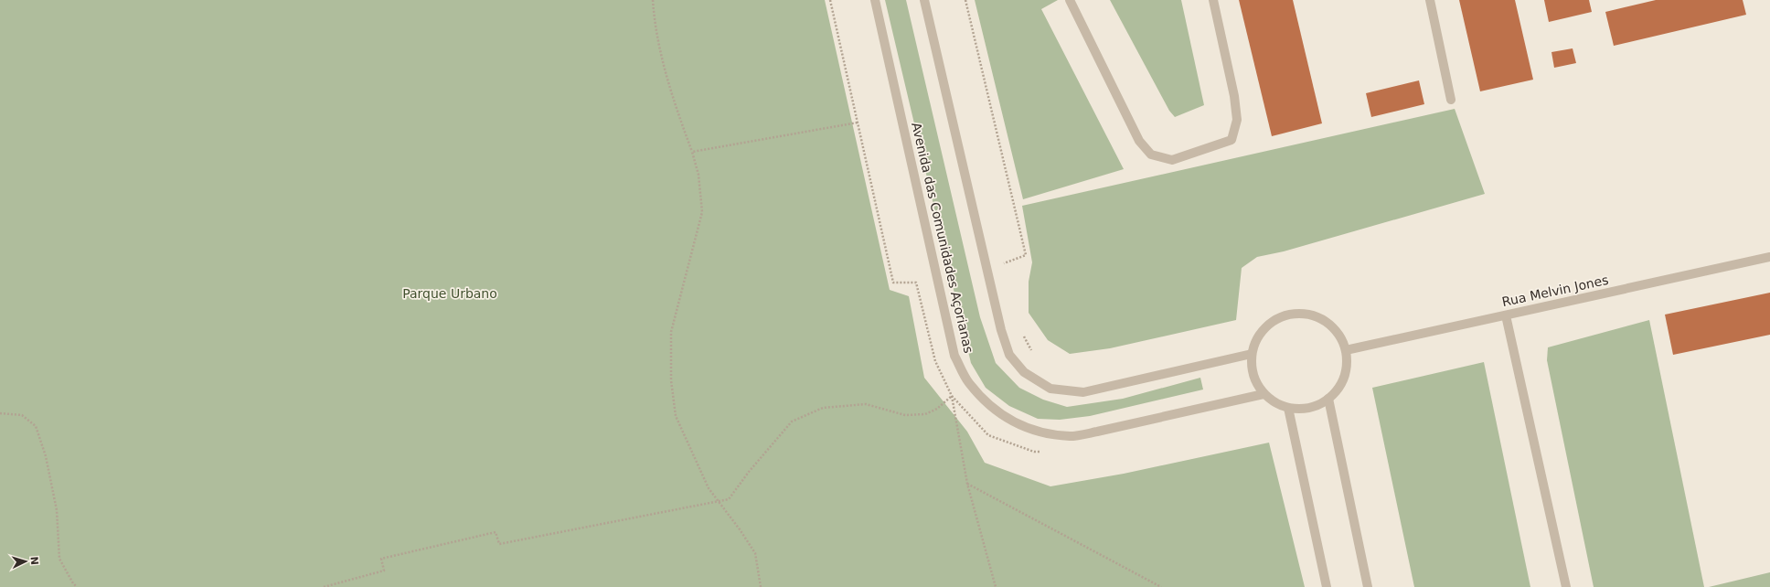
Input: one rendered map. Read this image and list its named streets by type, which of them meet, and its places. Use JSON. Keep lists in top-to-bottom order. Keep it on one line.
{"streets":{"street":["Avenida das Comunidades Açorianas","Rua Melvin Jones"]},"crossings":[["Avenida das Comunidades Açorianas","Rua Melvin Jones"]],"parks":["Parque Urbano"],"north":"right"}
